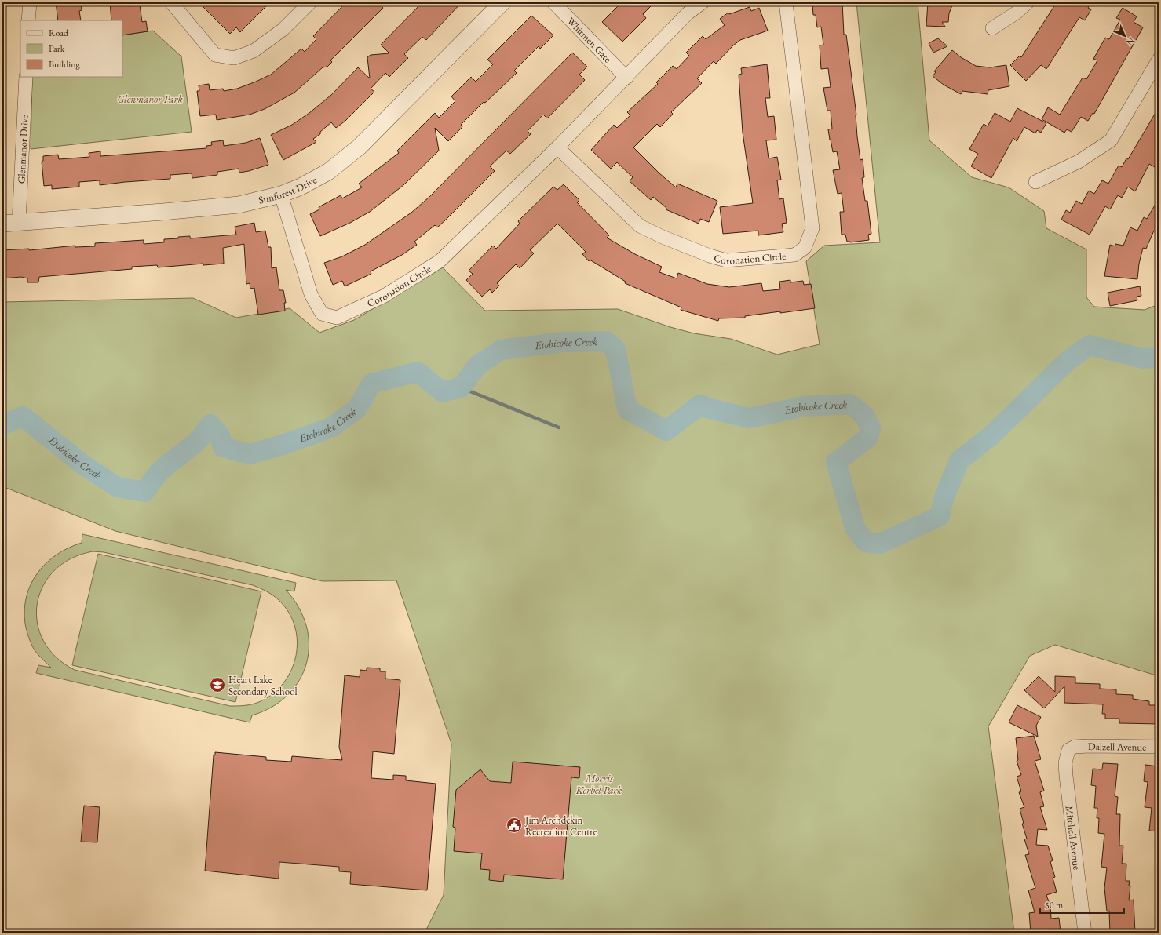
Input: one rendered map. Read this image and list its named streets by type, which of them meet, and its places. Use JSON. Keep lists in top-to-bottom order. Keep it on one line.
{"streets":{"street":["Whitmen Gate","Glenmanor Drive","Sunforest Drive","Coronation Circle","Dalzell Avenue","Mitchell Avenue"]},"crossings":[["Whitmen Gate","Coronation Circle"],["Glenmanor Drive","Sunforest Drive"],["Sunforest Drive","Coronation Circle"],["Dalzell Avenue","Mitchell Avenue"]],"water":["Etobicoke Creek"],"parks":["Glenmanor Park","Morris Kerbel Park"],"places":{"school or university":["Heart Lake Secondary School"],"public building":["Jim Archdekin Recreation Centre"]},"legend":["Road","Park","Building"],"scale_bar":"50 m","north":"bottom right"}
